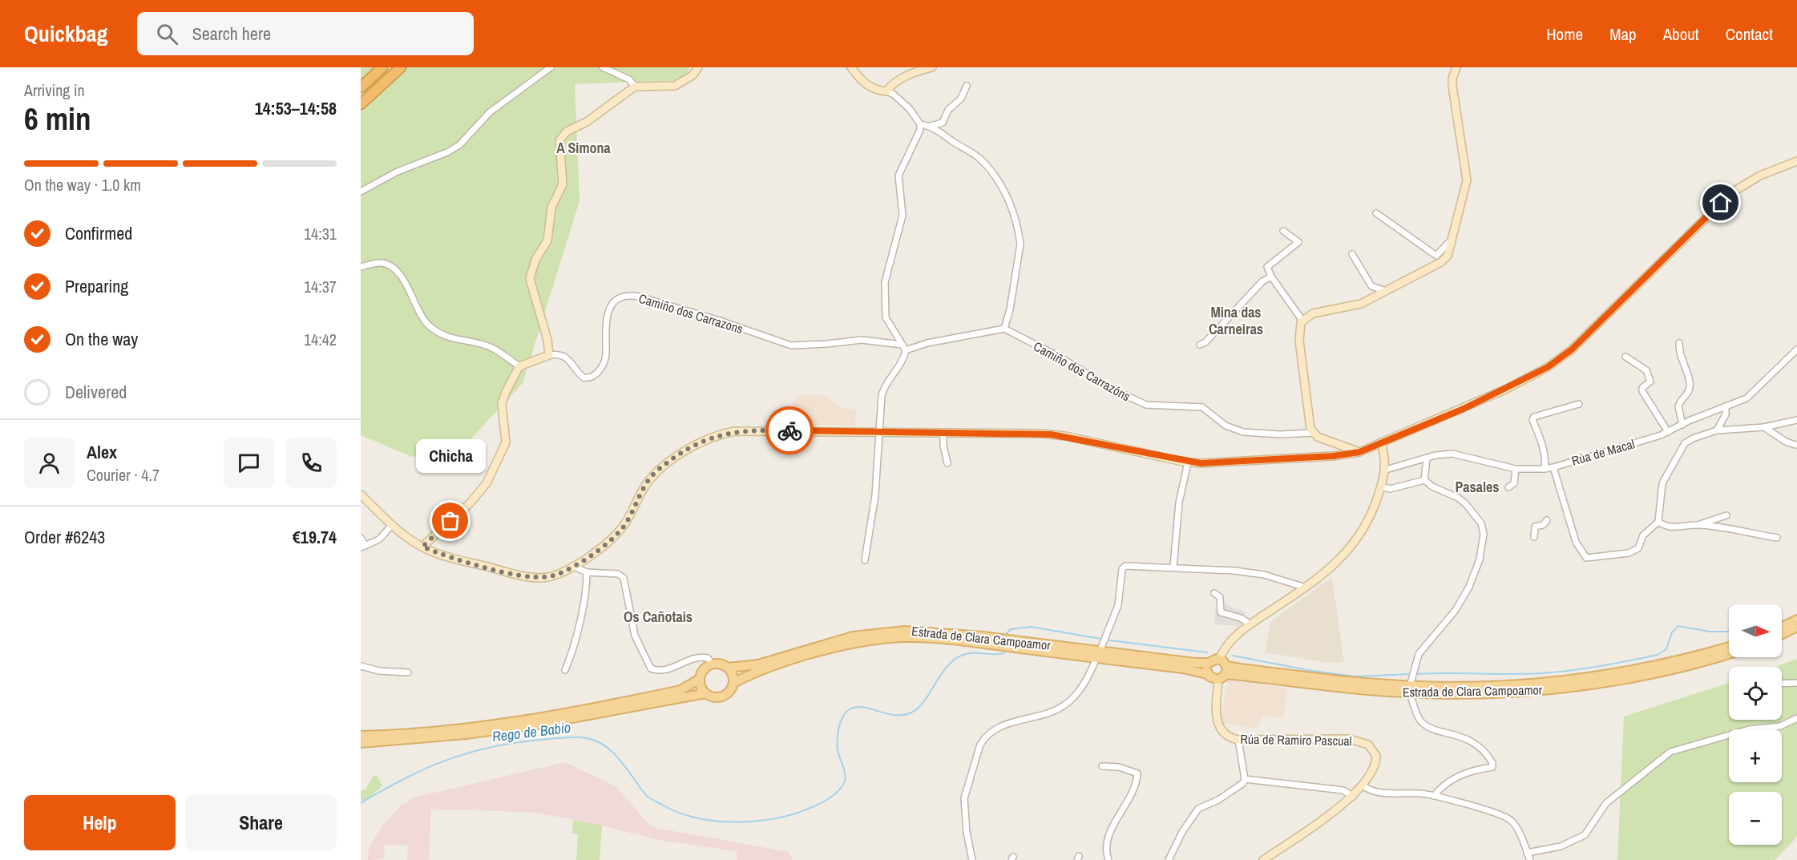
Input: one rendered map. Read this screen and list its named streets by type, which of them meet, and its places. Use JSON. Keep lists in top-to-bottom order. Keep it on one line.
{"streets":{"main road":["Estrada de Clara Campoamor"],"street":["Camiño dos Carrazons","Camiño dos Carrazóns","Rúa de Macal","Rúa de Ramiro Pascual"]},"crossings":[["Estrada de Clara Campoamor","Rúa de Ramiro Pascual"]],"districts":["A Simona","Mina das Carneiras","Pasales","Os Cañotais"],"water":["Rego de Babio"],"places":["Chicha"],"north":"right","page":{"header":"Quickbag","search":"Search here","nav":["Home","Map","About","Contact"],"heading":["6 min","Arriving in","14:53–14:58"],"panel":["Alex","Courier · 4.7","Order #6243","€19.74"],"bar":"On the way · 1.0 km","list":[["Confirmed","14:31"],["Preparing","14:37"],["On the way","14:42"],"Delivered"],"bubble":"Chicha","map_buttons":["+","−"],"buttons":["Help","Share"]}}
